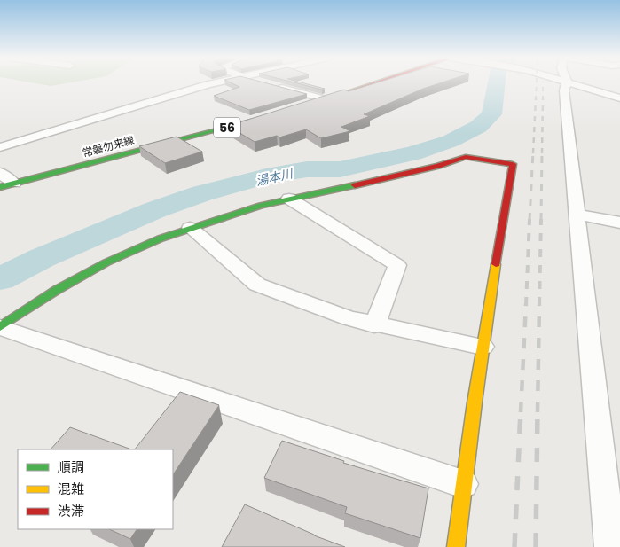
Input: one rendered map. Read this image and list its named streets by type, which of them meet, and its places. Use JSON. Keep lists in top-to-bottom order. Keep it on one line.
{"streets":{"street":["56","常磐勿来線"]},"water":["湯本川"],"legend":["順調","混雑","渋滞"]}
